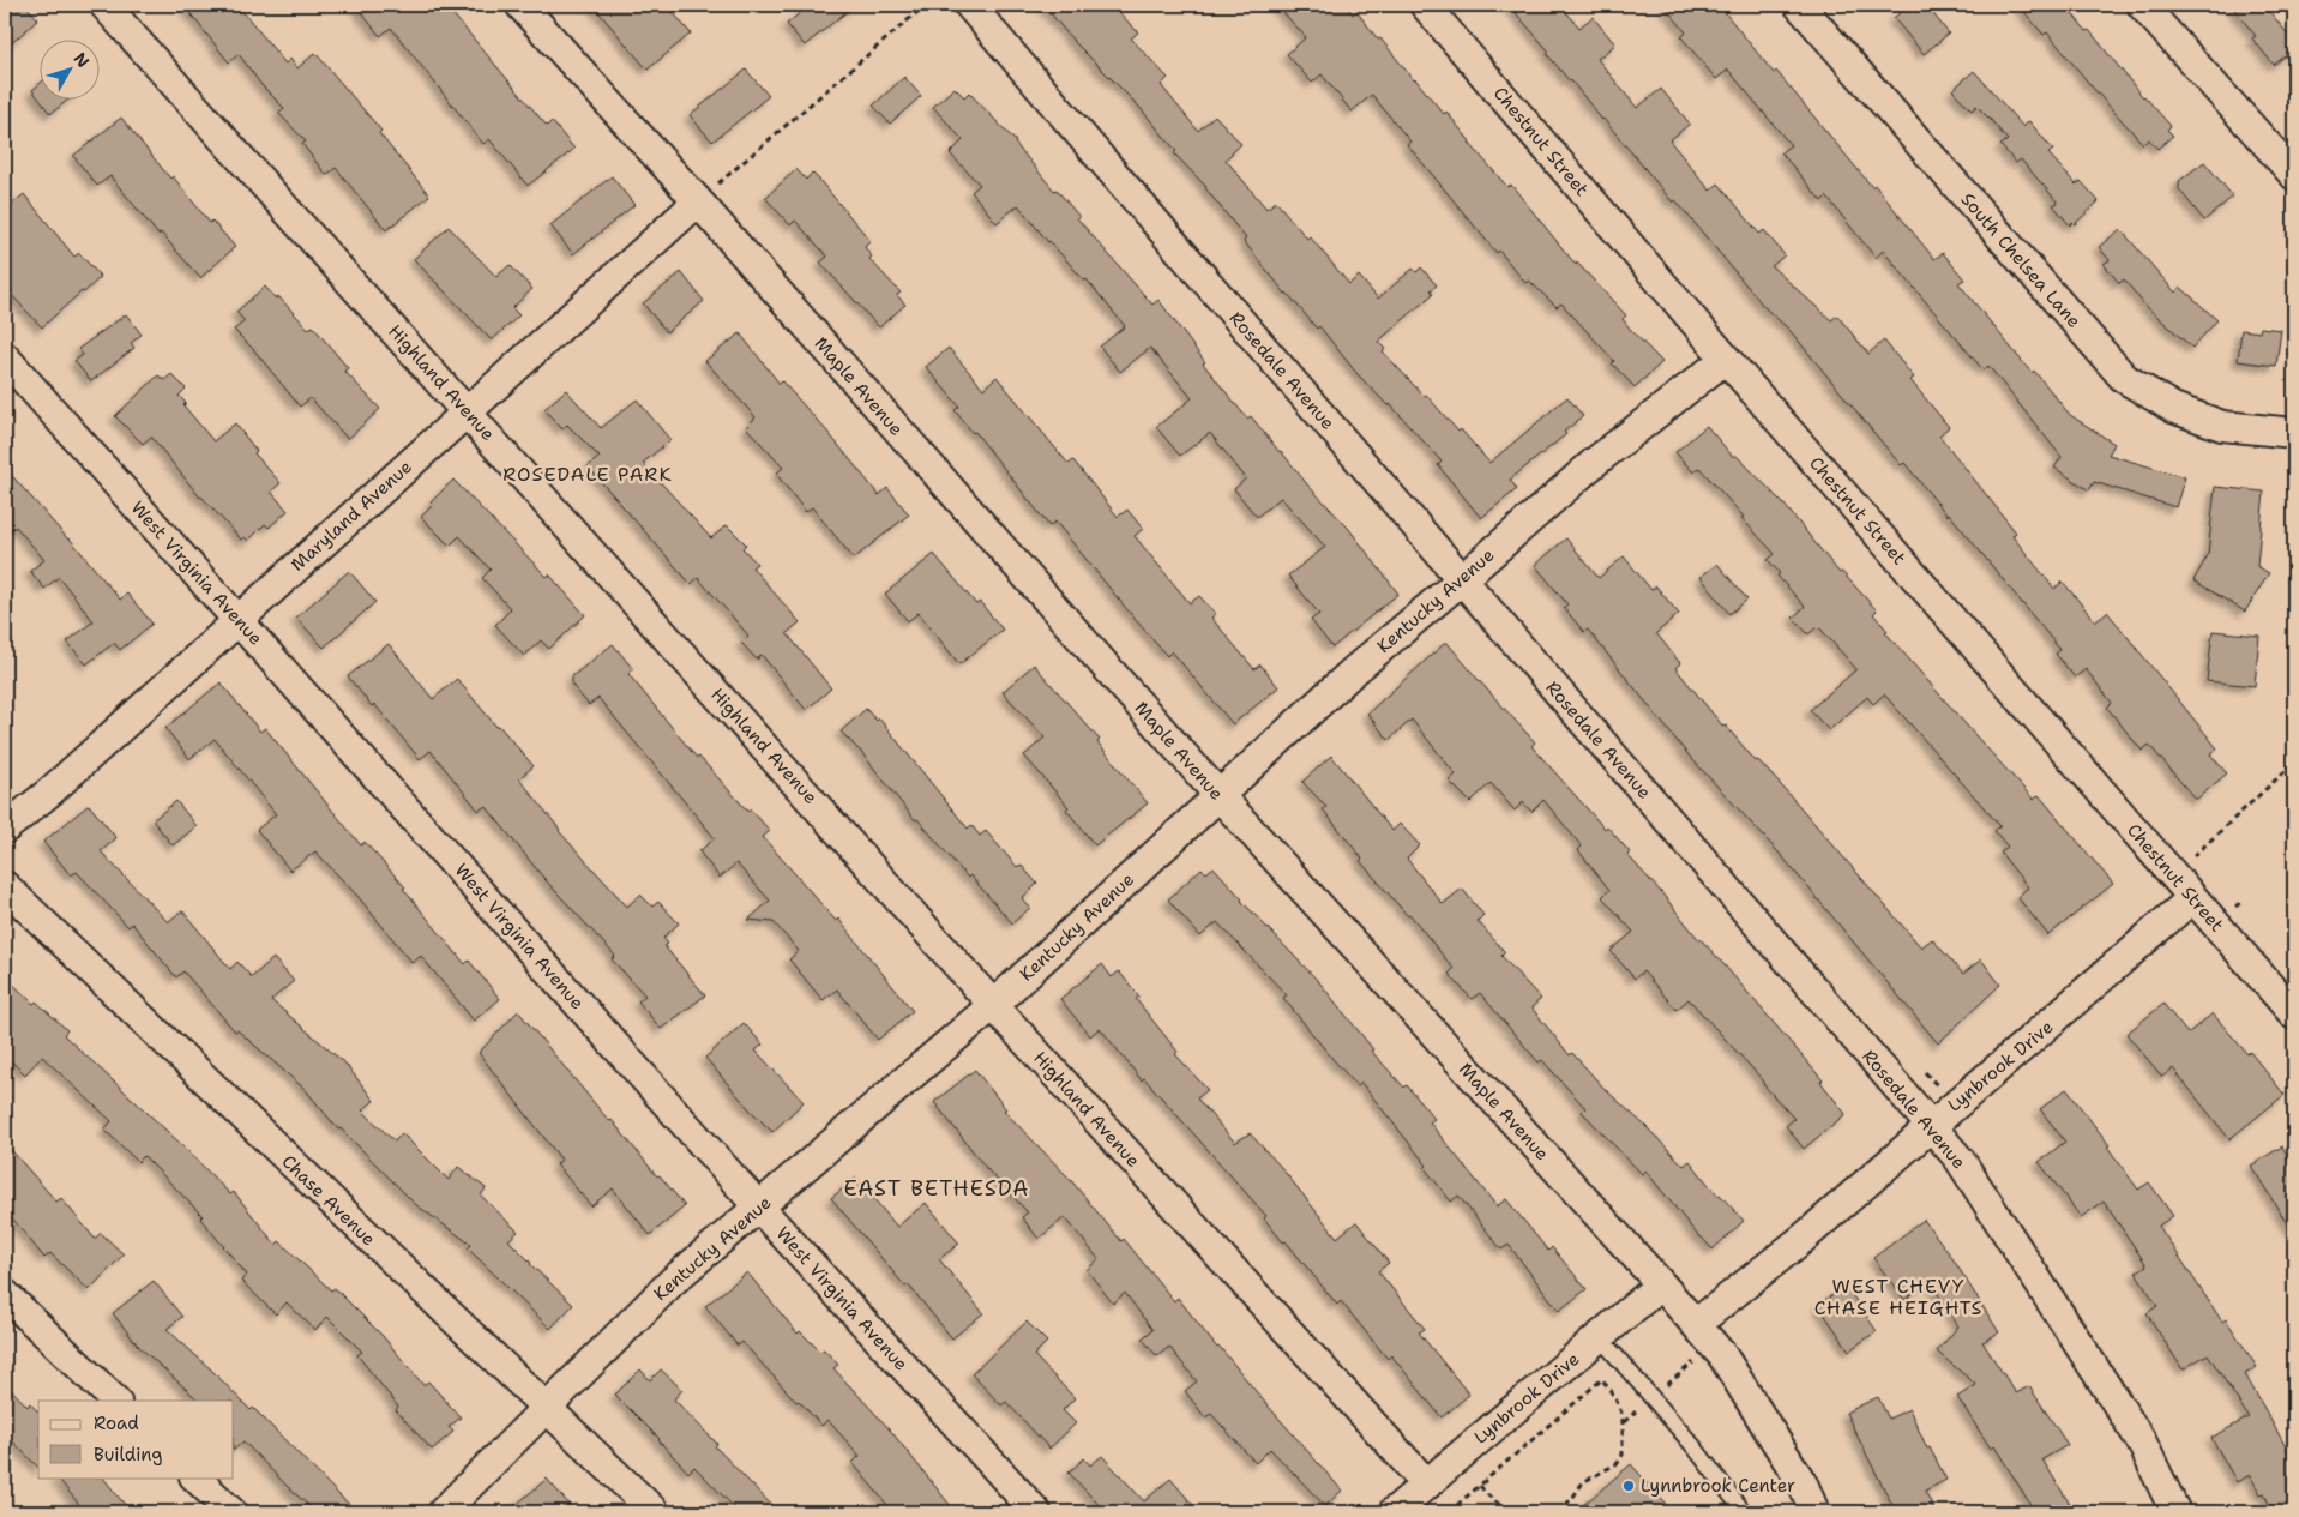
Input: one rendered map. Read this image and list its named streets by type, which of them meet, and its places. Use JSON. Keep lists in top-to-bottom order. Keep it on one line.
{"streets":{"street":["Chestnut Street","South Chelsea Lane","Rosedale Avenue","Highland Avenue","Maple Avenue","Maryland Avenue","West Virginia Avenue","Kentucky Avenue","Lynbrook Drive","Chase Avenue"]},"crossings":[["Chestnut Street","Kentucky Avenue"],["Chestnut Street","Lynbrook Drive"],["Rosedale Avenue","Kentucky Avenue"],["Rosedale Avenue","Lynbrook Drive"],["Highland Avenue","Maryland Avenue"],["Highland Avenue","Kentucky Avenue"],["Highland Avenue","Lynbrook Drive"],["Maple Avenue","Maryland Avenue"],["Maple Avenue","Kentucky Avenue"],["Maple Avenue","Lynbrook Drive"],["Maryland Avenue","West Virginia Avenue"],["West Virginia Avenue","Kentucky Avenue"],["Kentucky Avenue","Chase Avenue"]],"districts":["ROSEDALE PARK","EAST BETHESDA","WEST CHEVY CHASE HEIGHTS"],"places":["Lynnbrook Center"],"legend":["Road","Building"],"north":"top right"}
